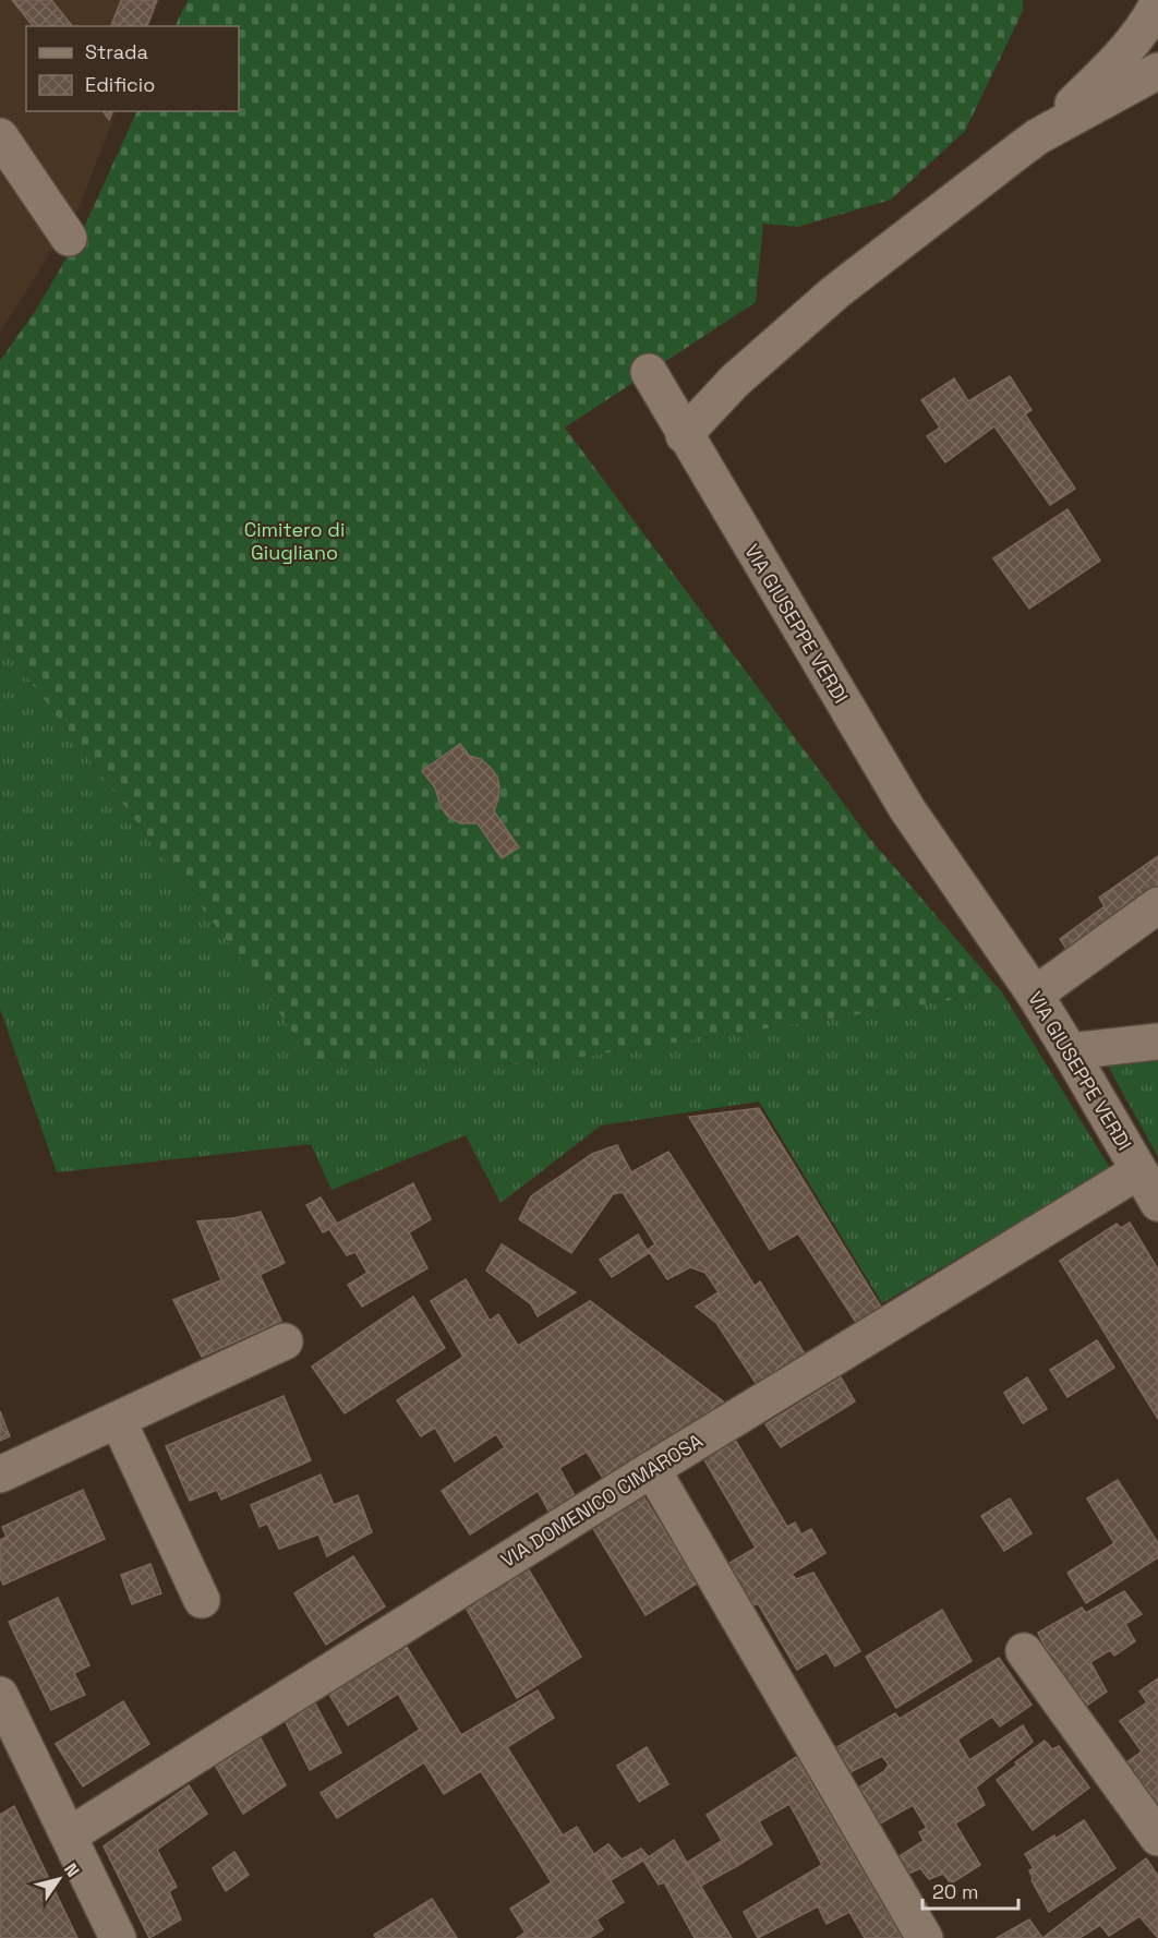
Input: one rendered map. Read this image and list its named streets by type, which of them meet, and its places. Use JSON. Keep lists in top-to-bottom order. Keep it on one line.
{"streets":{"street":["VIA GIUSEPPE VERDI","VIA DOMENICO CIMAROSA"]},"crossings":[["VIA GIUSEPPE VERDI","VIA DOMENICO CIMAROSA"]],"parks":["Cimitero di Giugliano"],"legend":["Strada","Edificio"],"scale_bar":"20 m","north":"top right"}
